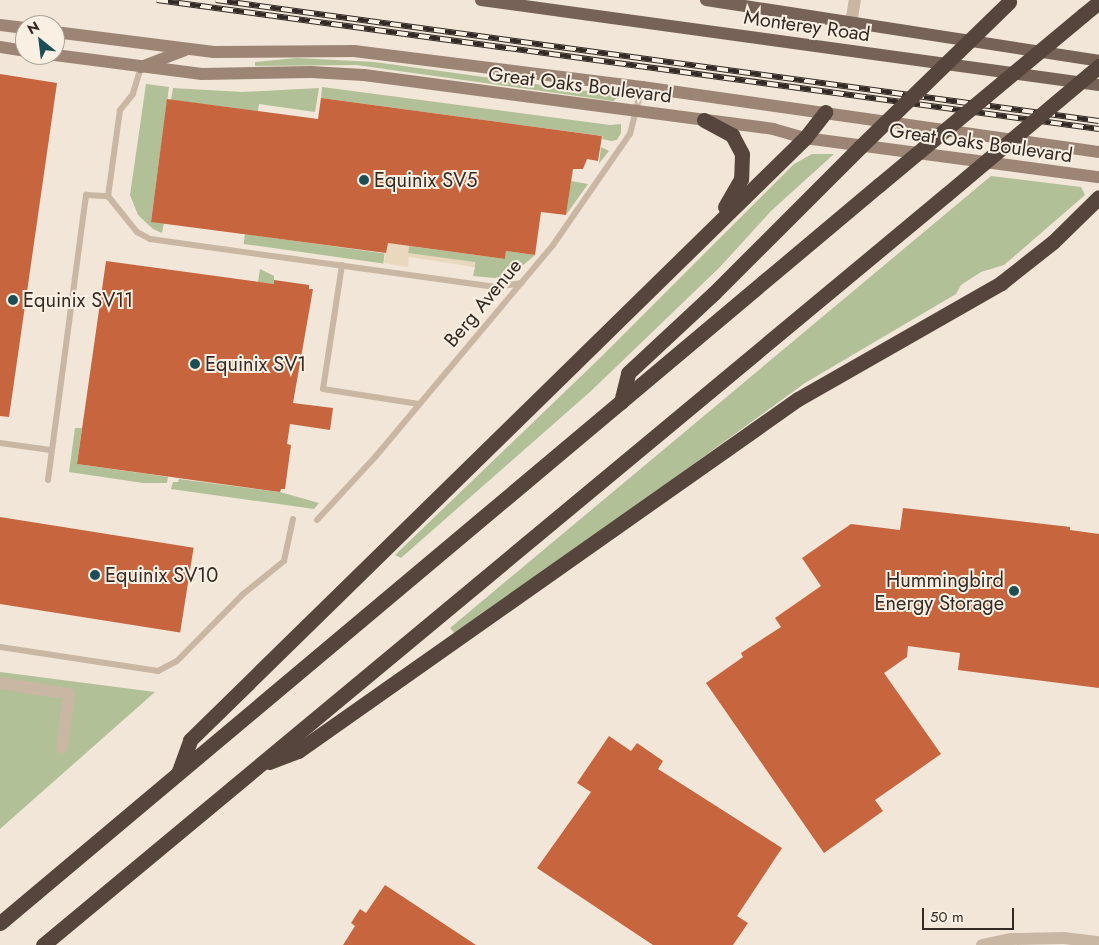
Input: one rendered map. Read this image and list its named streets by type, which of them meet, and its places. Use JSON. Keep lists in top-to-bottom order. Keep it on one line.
{"streets":{"main road":["Monterey Road","Great Oaks Boulevard"],"lane":["Berg Avenue"]},"crossings":[["Great Oaks Boulevard","Berg Avenue"]],"places":["Equinix SV5","Equinix SV11","Equinix SV1","Equinix SV10","Hummingbird Energy Storage"],"scale_bar":"50 m","north":"top left"}
